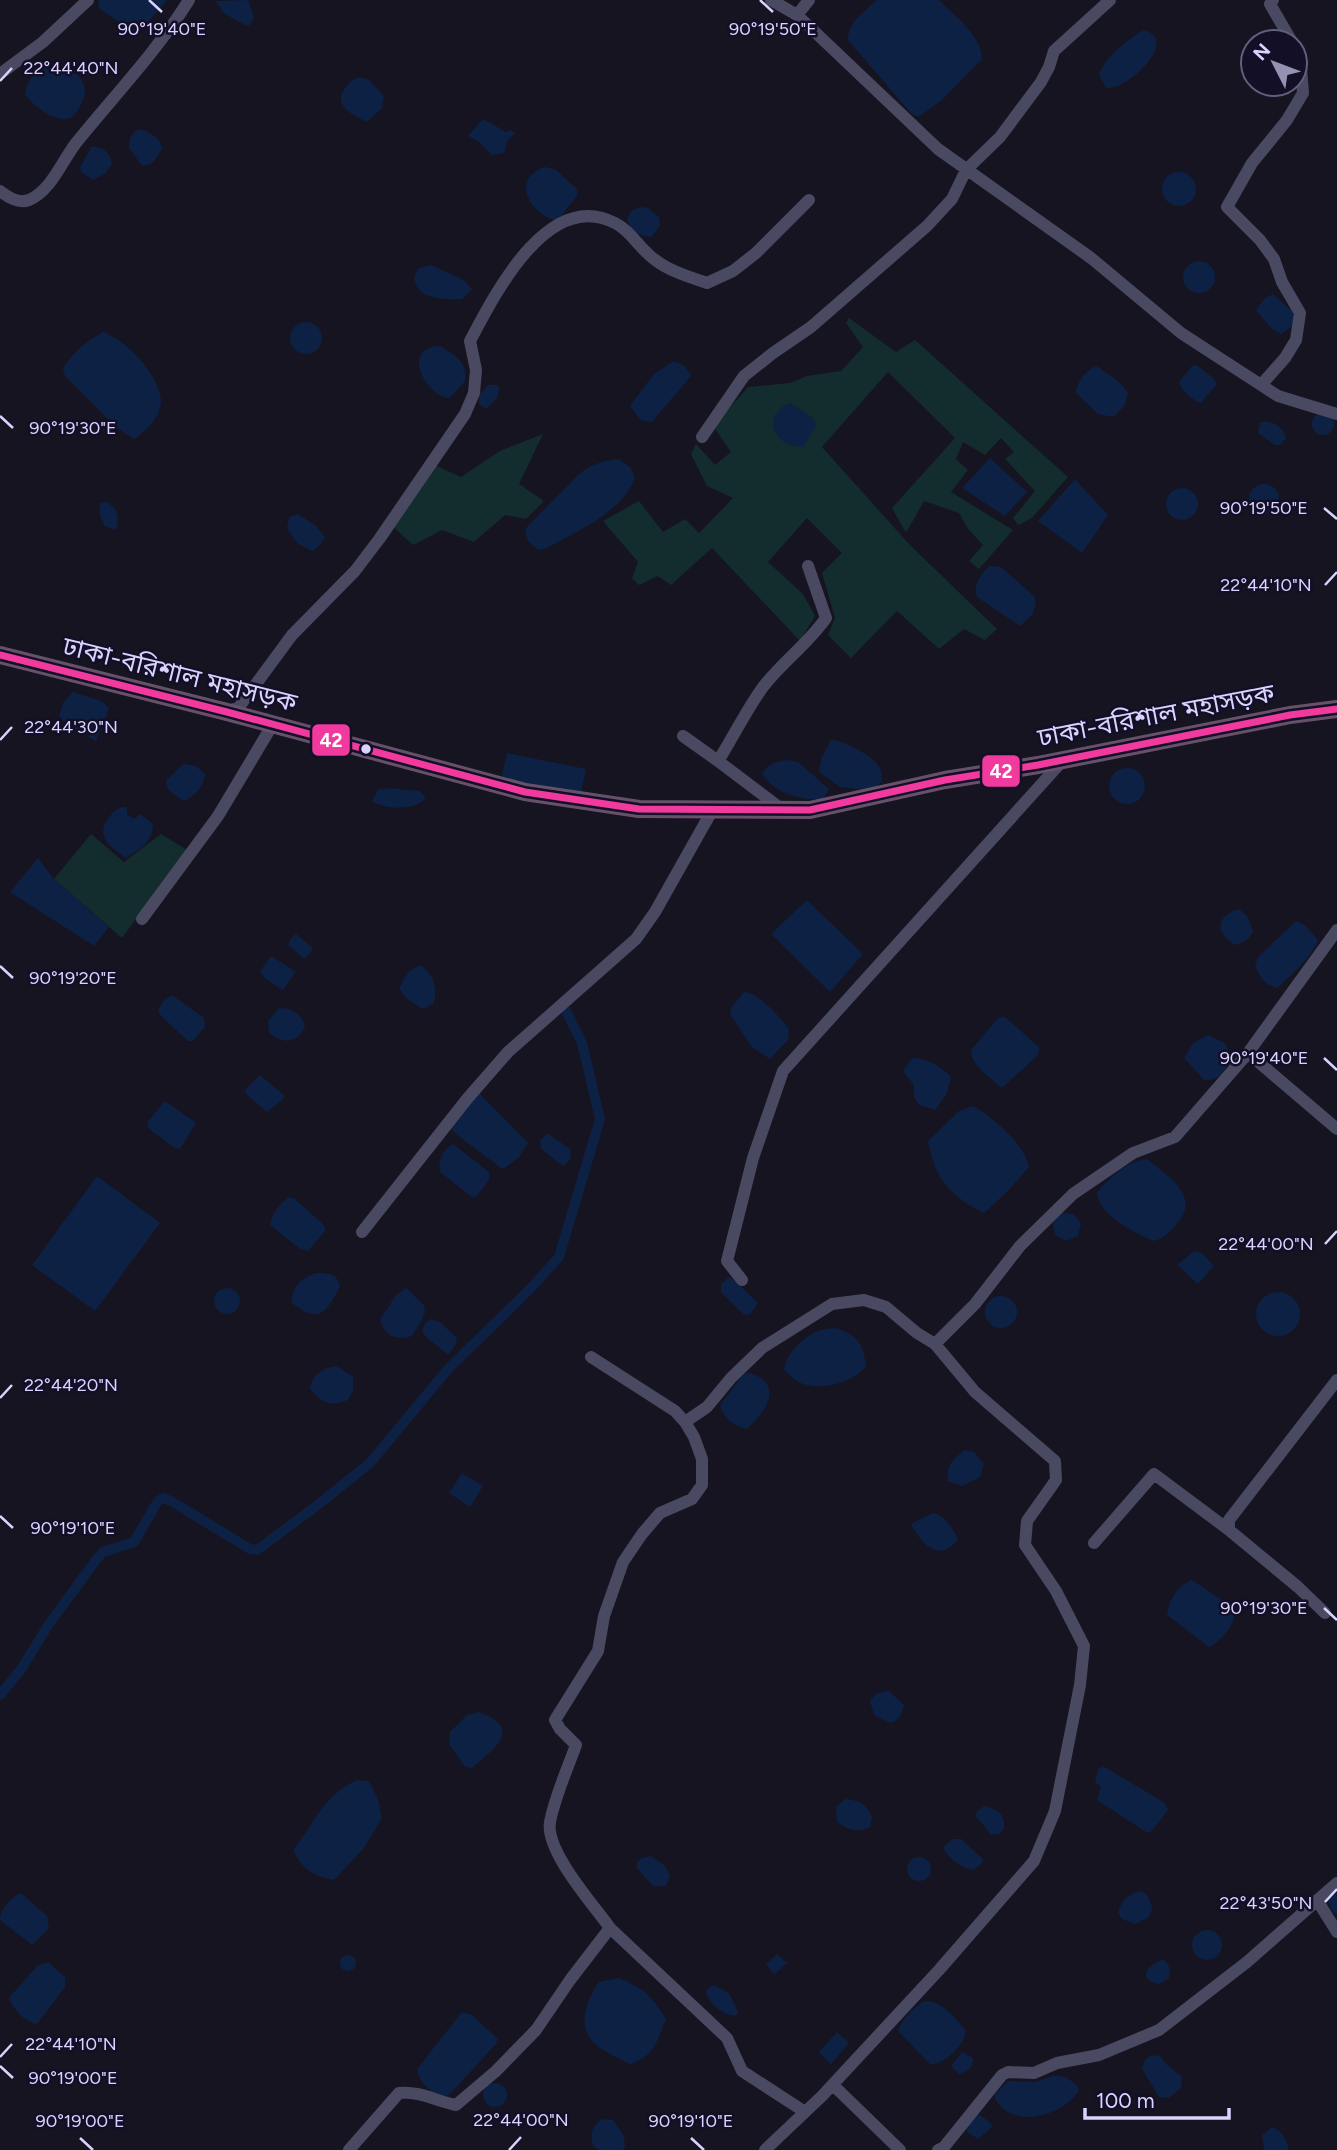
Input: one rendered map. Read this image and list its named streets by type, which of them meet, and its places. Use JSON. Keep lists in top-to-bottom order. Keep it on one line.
{"streets":{"highway":["ঢাকা-বরিশাল মহাসড়ক"]},"lines":["transit line 42"],"scale_bar":"100 m","north":"top left","coordinates":["90°19'40\"E","90°19'50\"E","22°44'40\"N","90°19'30\"E","22°44'10\"N","22°44'30\"N","90°19'20\"E","22°44'00\"N","22°44'20\"N","90°19'10\"E","22°43'50\"N","90°19'00\"E"]}
